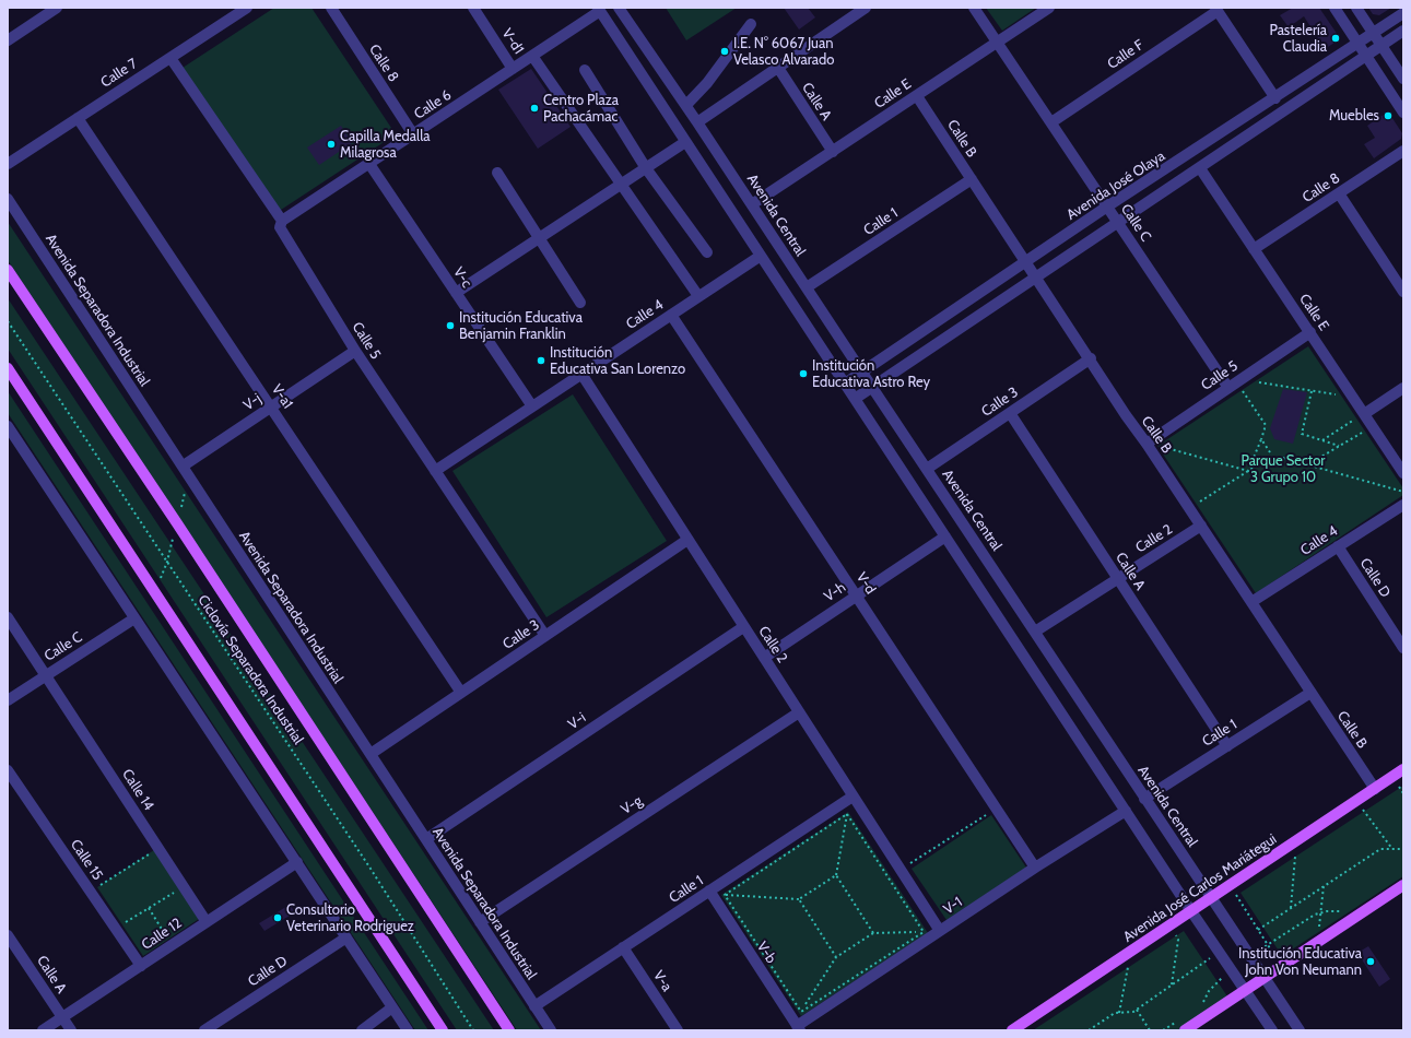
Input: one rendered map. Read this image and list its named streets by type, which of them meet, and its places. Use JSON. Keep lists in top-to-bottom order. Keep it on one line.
{"streets":{"main road":["Avenida José Carlos Mariátegui"],"street":["V-d1","Calle F","Calle 8","Calle 7","Calle E","Calle A","Calle 6","Calle B","Avenida José Olaya","Avenida Central","Calle 1","Calle C","V-c","Avenida Separadora Industrial","Calle 4","Calle 5","V-a1","V-j","Calle 3","Calle 2","Calle D","V-d","V-h","V-i","Calle 14","V-g","Calle 15","V-1","Calle 12","V-b","V-a"],"path":["Ciclovía Separadora Industrial"]},"crossings":[["V-d1","Calle 6"],["Calle F","Calle C"],["Calle 8","Calle E"],["Calle 8","Calle 6"],["Calle 7","Calle 5"],["Calle 7","V-a1"],["Calle E","Calle A"],["Calle E","Calle B"],["Calle E","Avenida Central"],["Calle E","Calle C"],["Calle E","Calle 5"],["Calle A","Calle 1"],["Calle A","Calle 3"],["Calle A","Calle 2"],["Calle A","Calle 12"],["Calle 6","V-c"],["Calle 6","Calle 5"],["Calle B","Avenida José Olaya"],["Calle B","Calle 1"],["Calle B","Calle 4"],["Calle B","Calle 5"],["Calle B","Calle 3"],["Calle B","Calle 2"],["Calle B","Avenida José Carlos Mariátegui"],["Avenida José Olaya","Avenida Central"],["Avenida José Olaya","Calle C"],["Avenida Central","Calle 1"],["Avenida Central","Calle 3"],["Avenida Central","Calle 2"],["Avenida Central","Avenida José Carlos Mariátegui"],["Calle 1","Avenida Separadora Industrial"],["Calle 1","Calle 2"],["Calle 1","V-b"],["Calle 1","V-a"],["Calle C","Calle 5"],["Calle C","Calle 14"],["V-c","Calle 4"],["Avenida Separadora Industrial","Calle 3"],["Avenida Separadora Industrial","V-i"],["Avenida Separadora Industrial","V-g"],["Calle 4","Calle 5"],["Calle 4","Calle 2"],["Calle 4","Calle D"],["Calle 4","V-d"],["Calle 5","V-j"],["Calle 5","Calle 3"],["V-a1","V-j"],["V-a1","Calle 3"],["Calle 3","Calle 2"],["Calle 2","V-h"],["Calle 2","V-i"],["Calle 2","V-g"],["Calle 2","V-1"],["V-d","V-h"],["V-d","V-1"],["Calle 14","Calle 12"],["Calle 15","Calle 12"],["V-1","V-b"]],"parks":["Parque Sector 3 Grupo 10"],"places":["Pastelería Claudia","I.E. N° 6067 Juan Velasco Alvarado","Centro Plaza Pachacámac","Muebles","Capilla Medalla Milagrosa","Institución Educativa Benjamin Franklin","Institución Educativa San Lorenzo","Institución Educativa Astro Rey","Consultorio Veterinario Rodriguez","Institución Educativa John Von Neumann"]}
